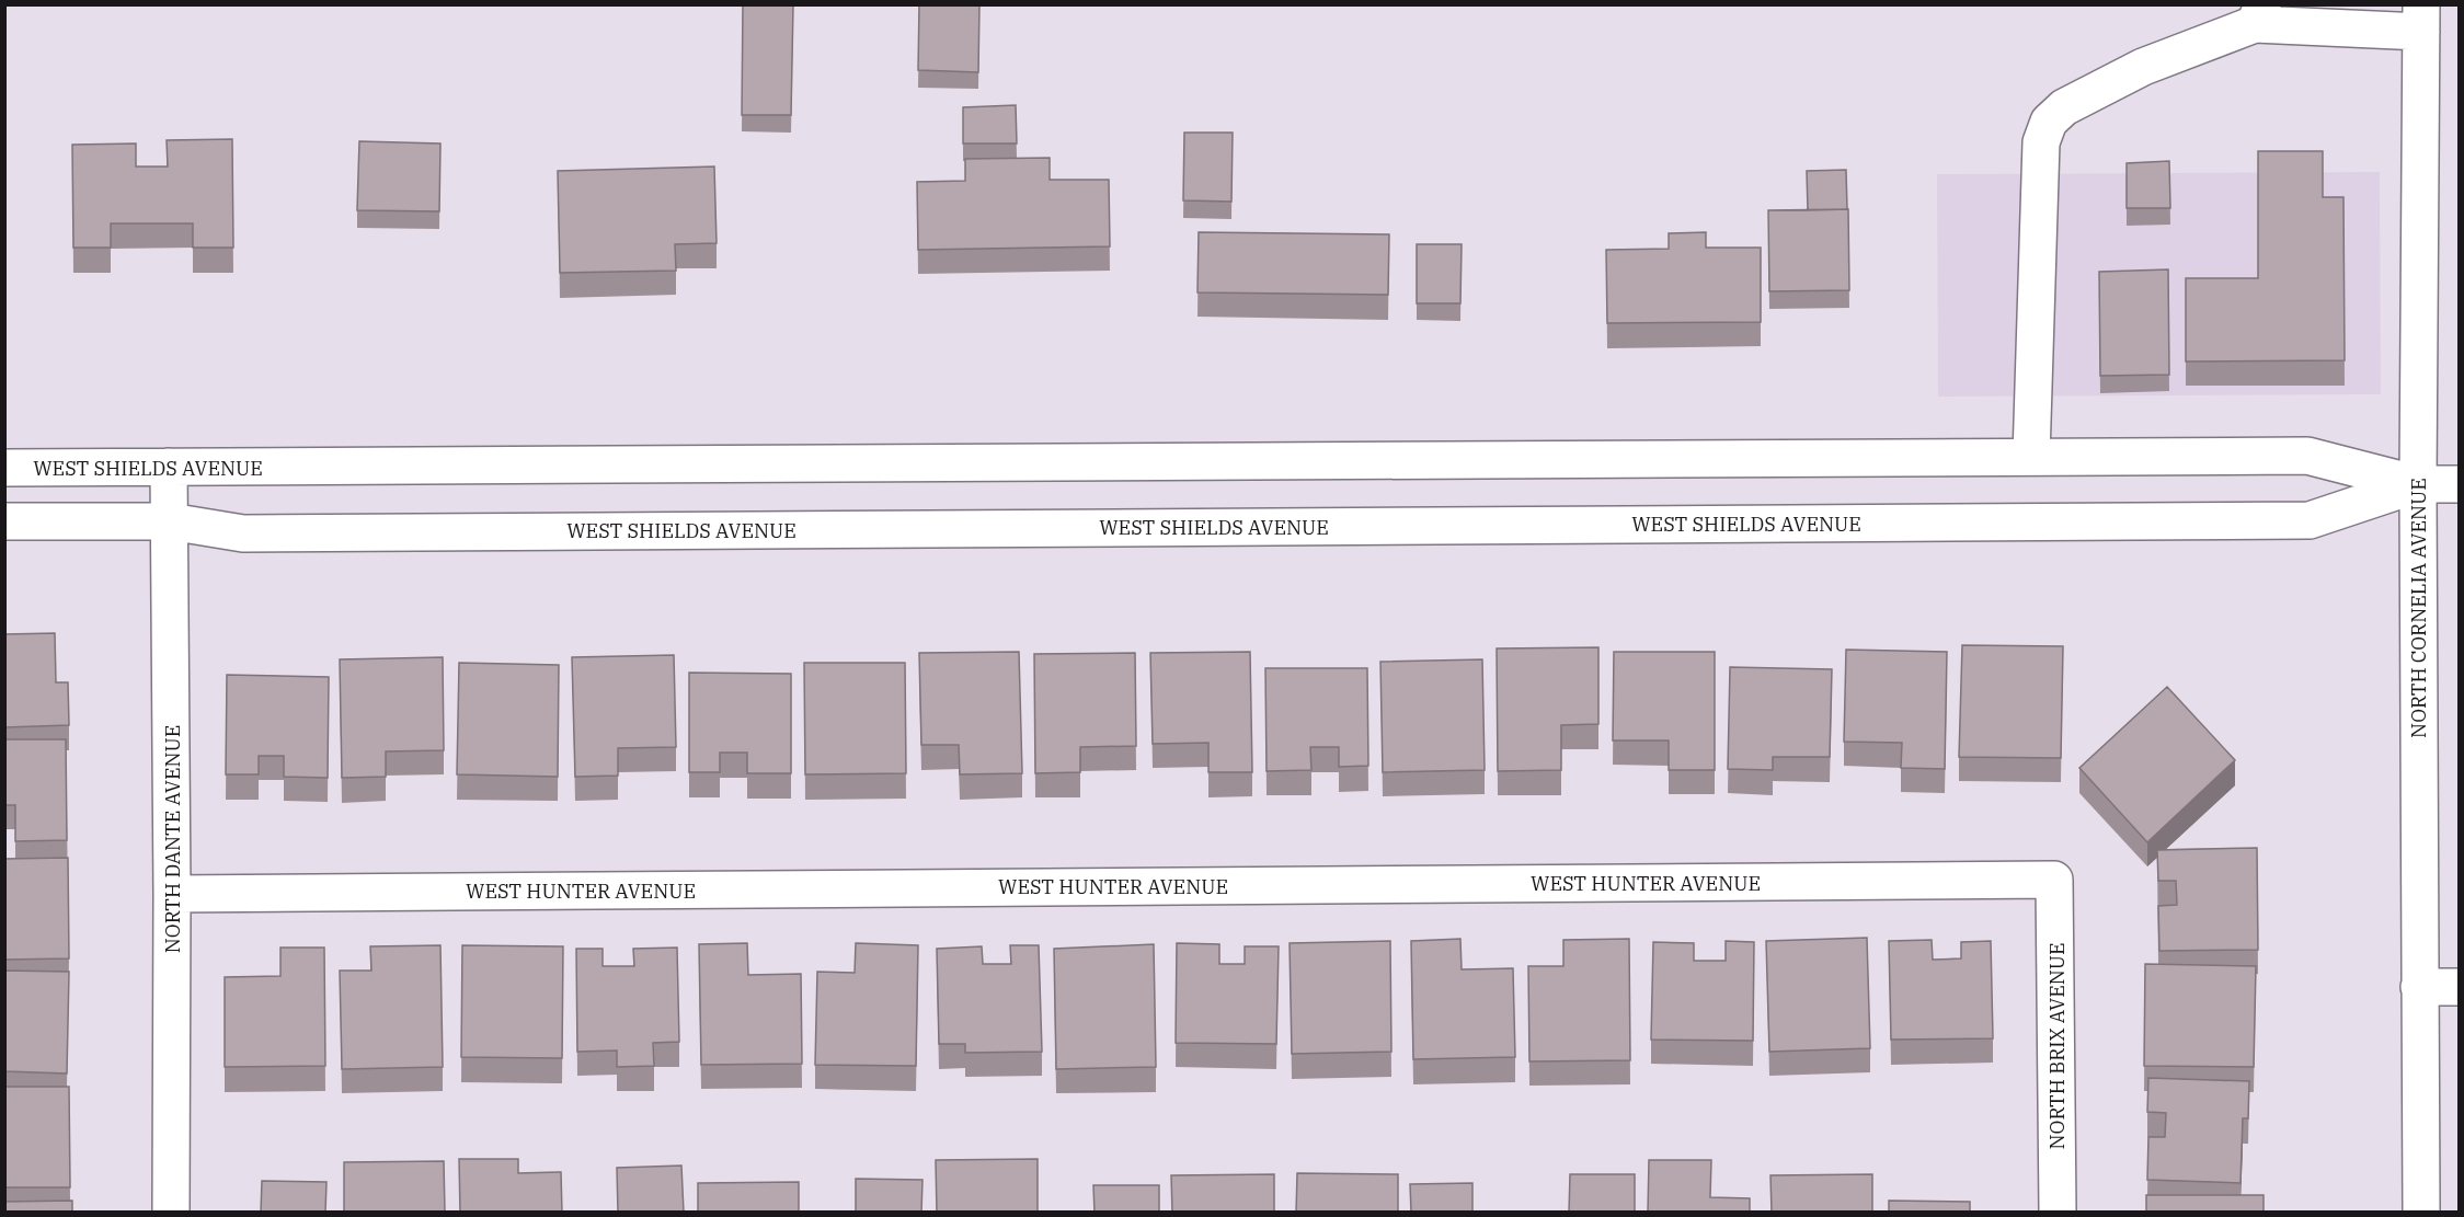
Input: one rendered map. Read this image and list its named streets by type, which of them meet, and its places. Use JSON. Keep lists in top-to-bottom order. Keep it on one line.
{"streets":{"street":["WEST SHIELDS AVENUE","NORTH CORNELIA AVENUE","NORTH DANTE AVENUE","WEST HUNTER AVENUE","NORTH BRIX AVENUE"]},"crossings":[["WEST SHIELDS AVENUE","NORTH CORNELIA AVENUE"],["WEST SHIELDS AVENUE","NORTH DANTE AVENUE"],["NORTH DANTE AVENUE","WEST HUNTER AVENUE"],["WEST HUNTER AVENUE","NORTH BRIX AVENUE"]]}
